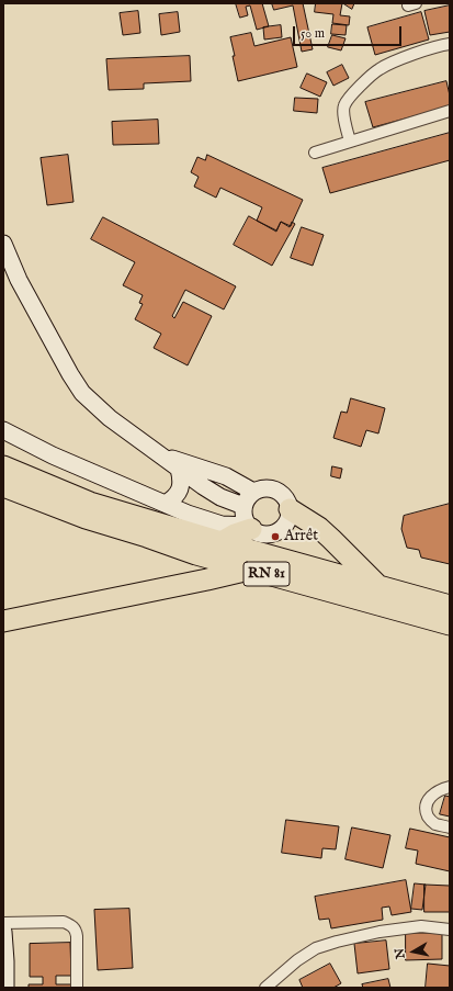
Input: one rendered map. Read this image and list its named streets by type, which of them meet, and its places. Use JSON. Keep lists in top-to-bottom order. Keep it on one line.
{"streets":{"highway":["RN 81"]},"places":["Arrêt"],"scale_bar":"50 m","north":"left"}
